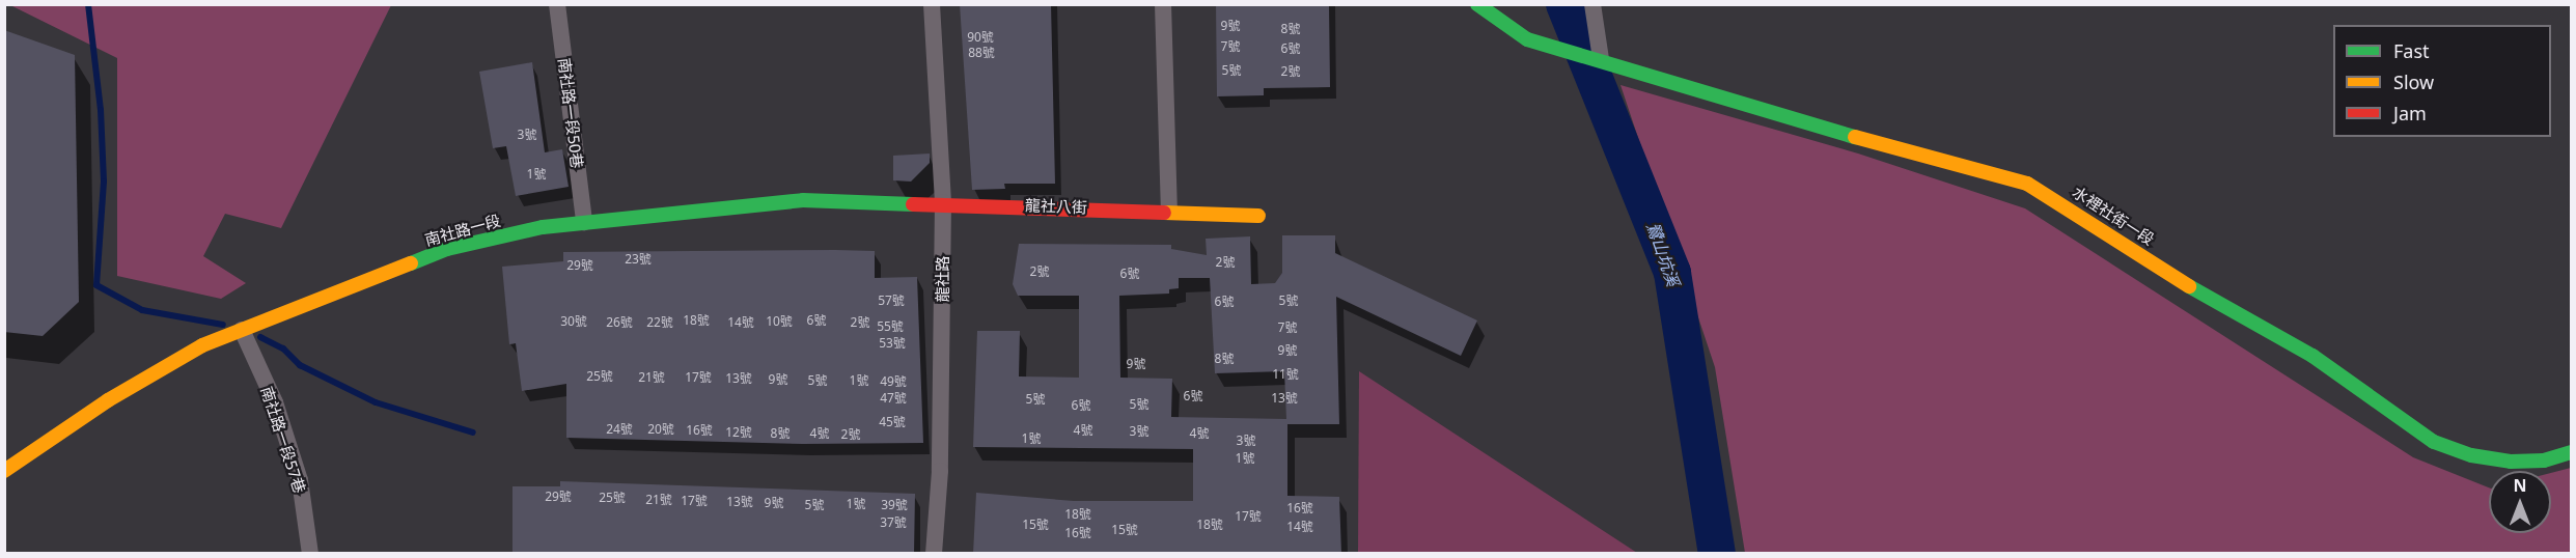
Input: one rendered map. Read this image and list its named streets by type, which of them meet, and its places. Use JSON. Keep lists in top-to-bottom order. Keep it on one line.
{"streets":{"street":["南社路一段50巷","龍社八街","水裡社街一段","南社路一段","龍社路","南社路一段57巷"]},"crossings":[["南社路一段50巷","南社路一段"],["龍社八街","南社路一段"],["龍社八街","龍社路"],["南社路一段","龍社路"],["南社路一段","南社路一段57巷"]],"water":["鷺山坑溪"],"house_numbers":["9號","8號","90號","7號","6號","88號","5號","2號","3號","1號","23號","2號","29號","2號","6號","57號","5號","6號","18號","6號","30號","10號","26號","22號","14號","2號","55號","7號","53號","9號","8號","9號","11號","25號","21號","17號","13號","9號","5號","1號","49號","6號","47號","13號","5號","5號","6號","45號","24號","20號","16號","4號","3號","12號","8號","4號","4號","2號","1號","3號","1號","29號","25號","21號","17號","13號","9號","1號","5號","39號","16號","18號","17號","37號","15號","18號","14號","15號","16號"],"legend":["Fast","Slow","Jam"],"north":"top"}
